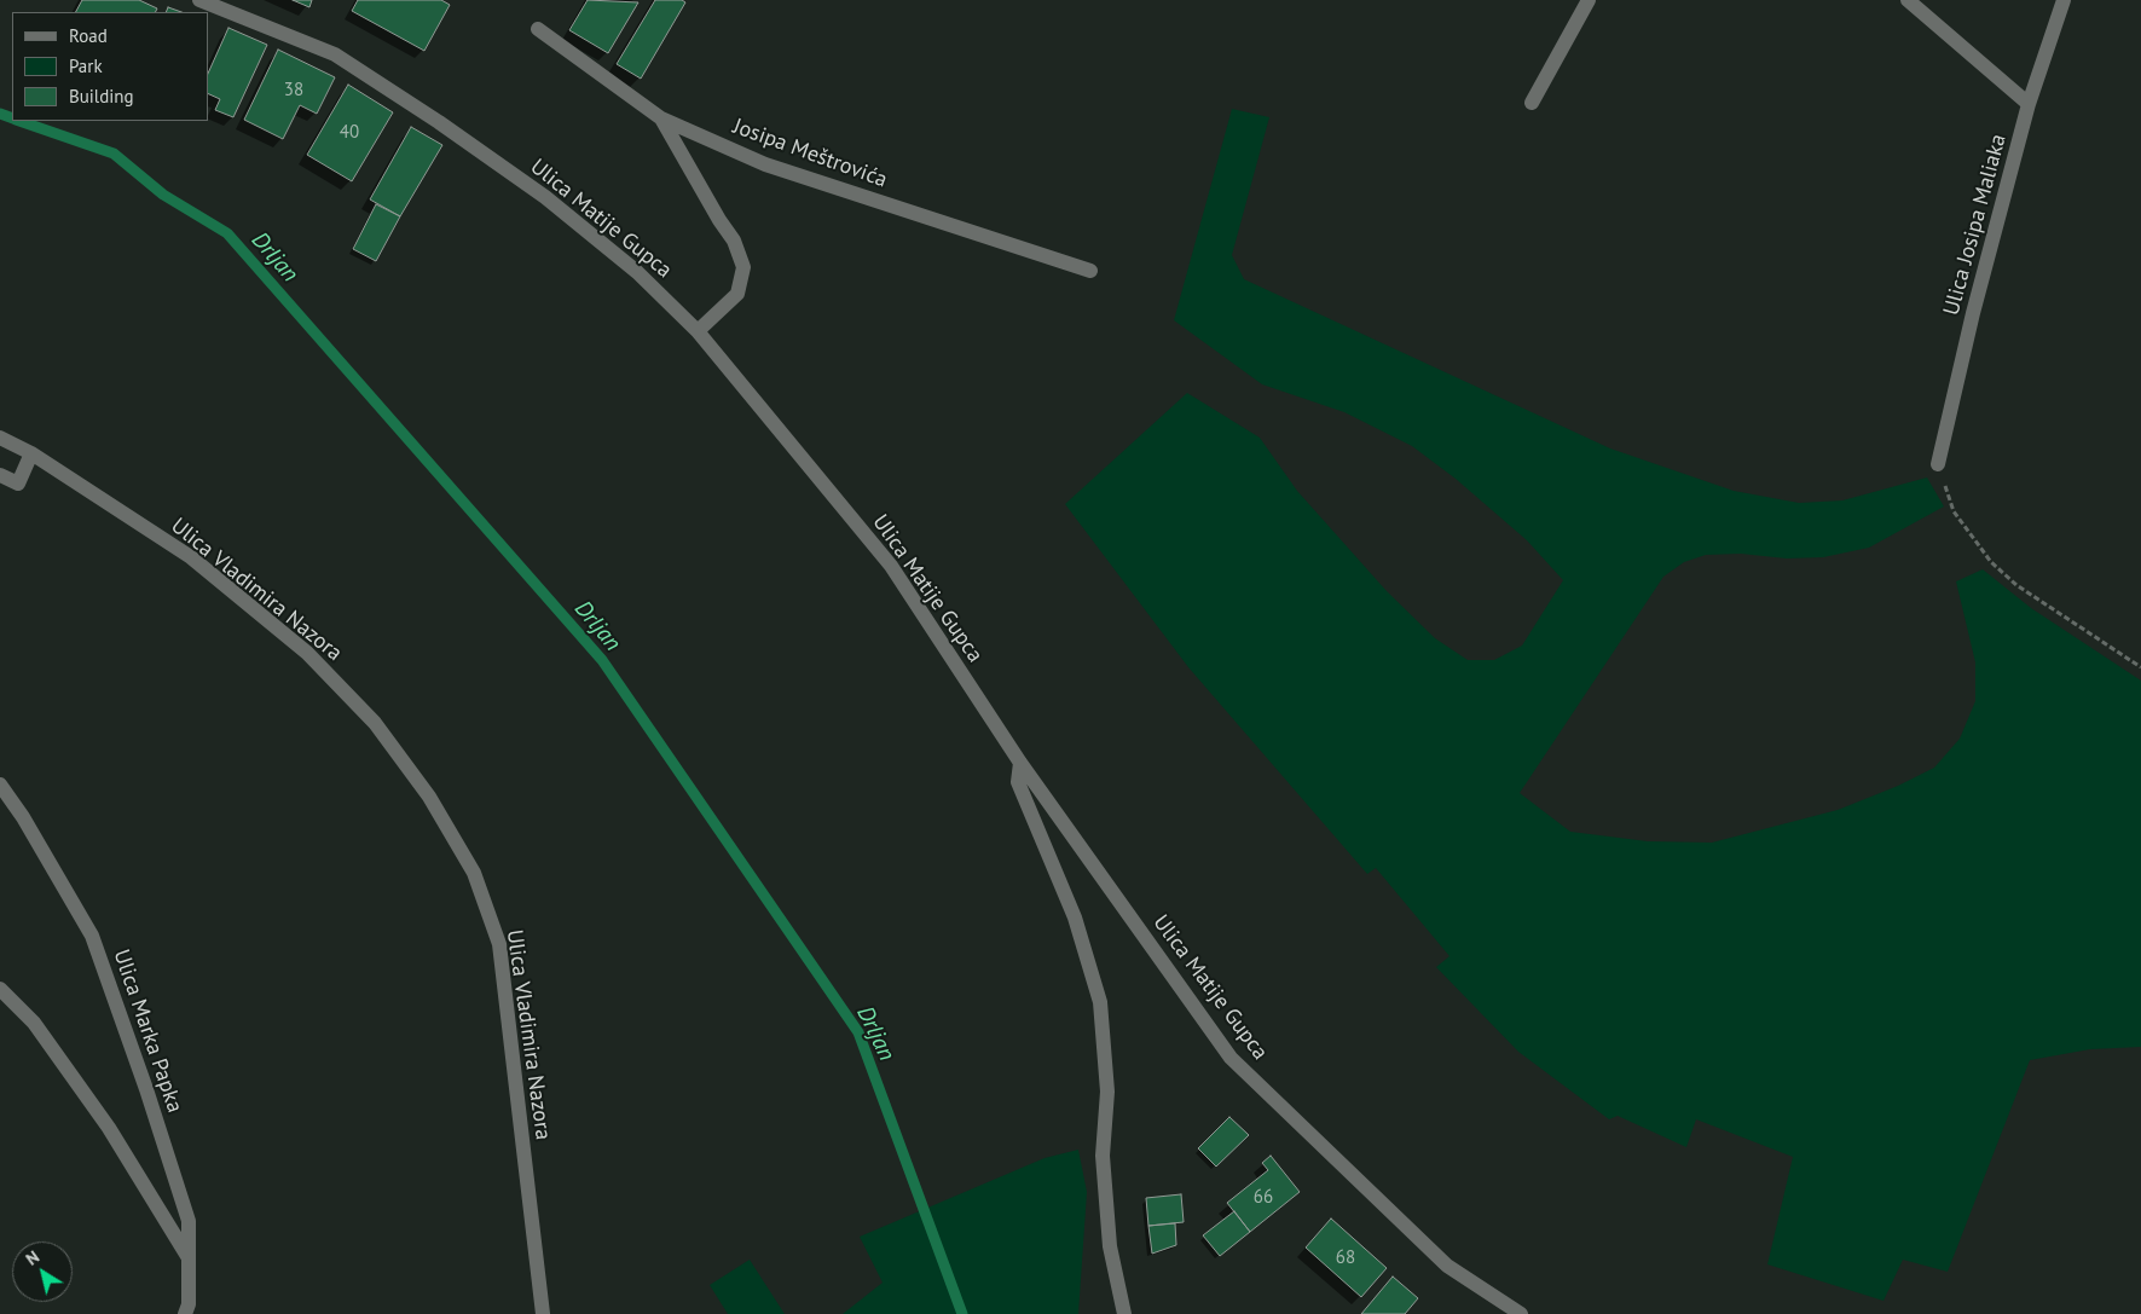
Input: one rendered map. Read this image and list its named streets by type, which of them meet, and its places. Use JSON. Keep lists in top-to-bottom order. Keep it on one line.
{"streets":{"street":["Josipa Meštrovića","Ulica Matije Gupca","Ulica Josipa Maliaka","Ulica Vladimira Nazora","Ulica Marka Papka"]},"water":["Drljan"],"house_numbers":["38","40","66","68"],"legend":["Road","Park","Building"],"north":"top left"}
